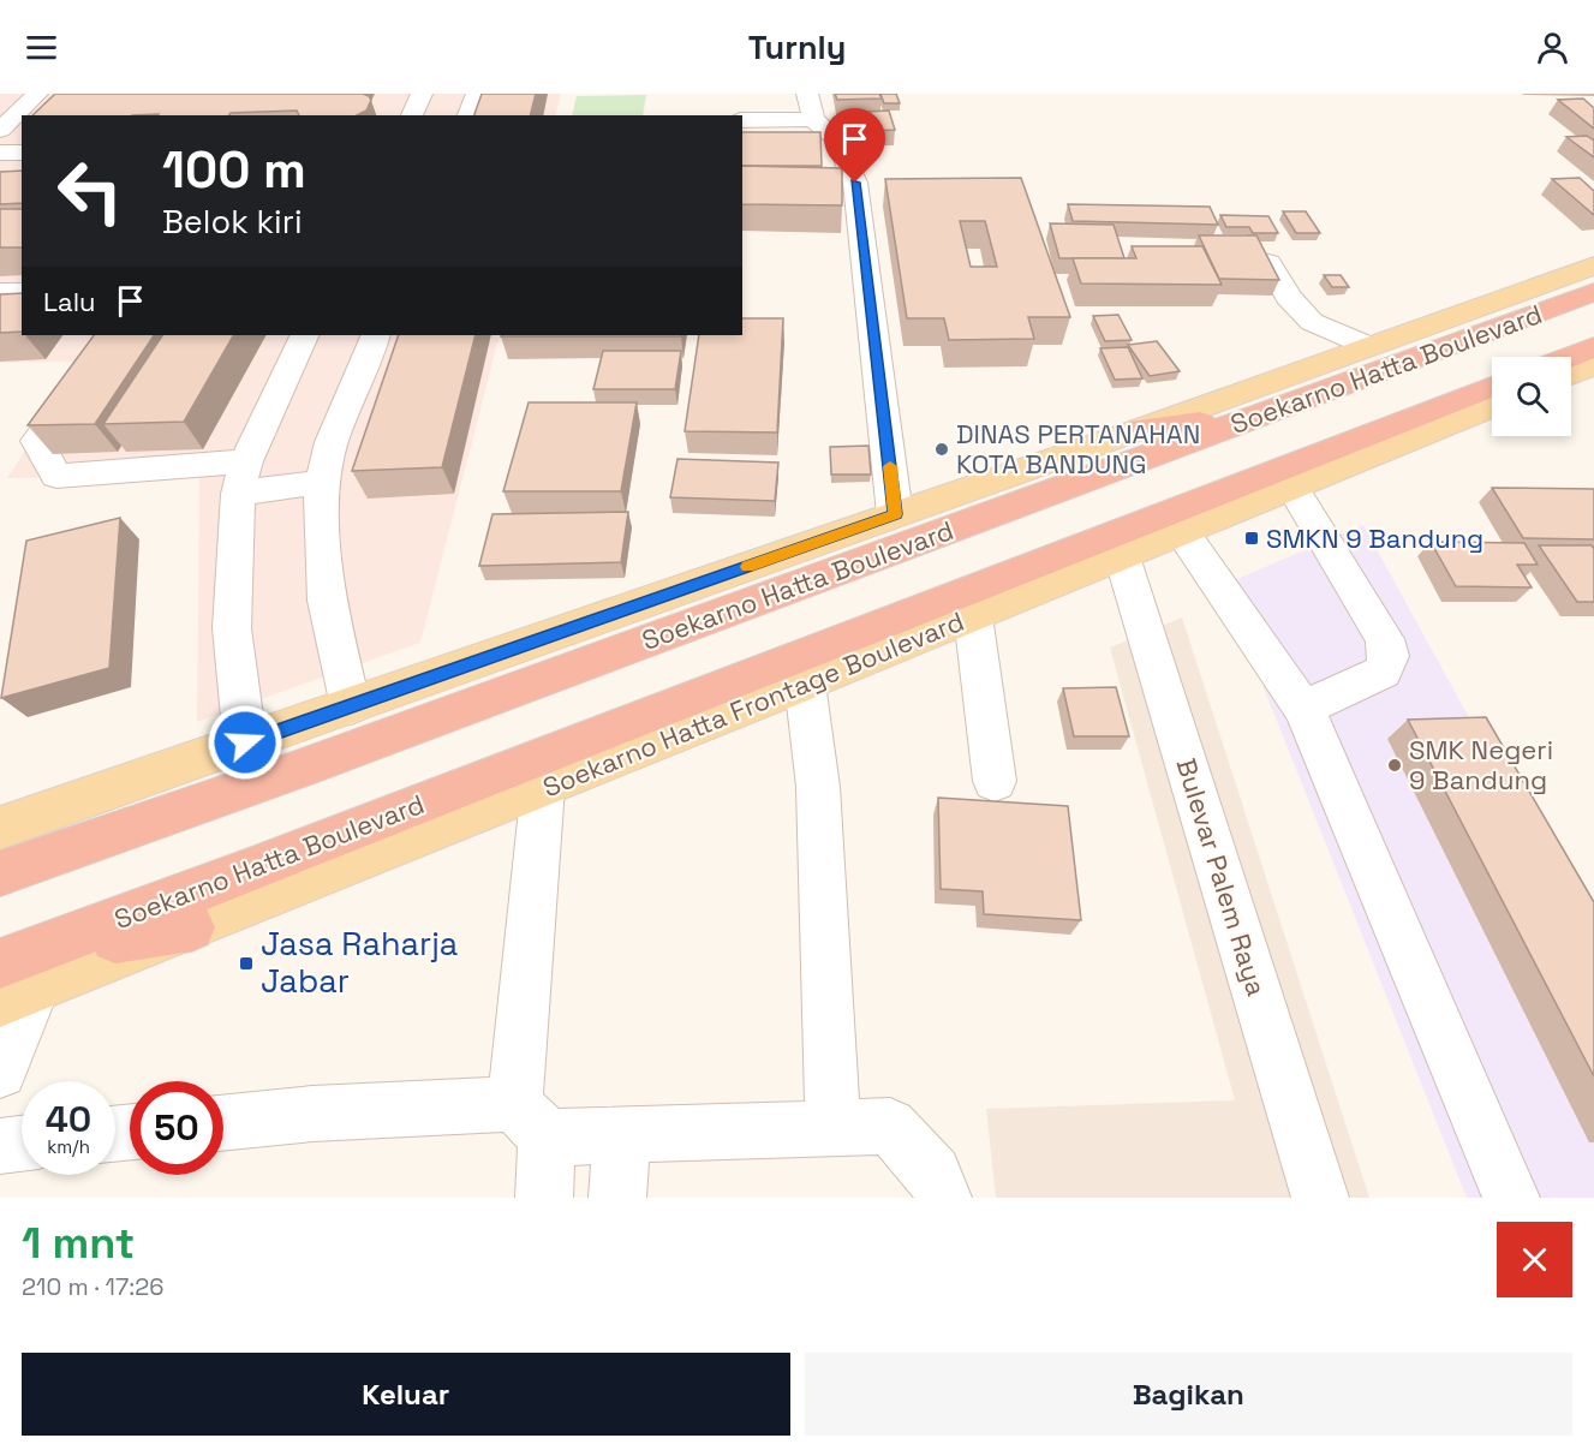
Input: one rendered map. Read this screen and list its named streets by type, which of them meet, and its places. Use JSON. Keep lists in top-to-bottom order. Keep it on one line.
{"streets":{"highway":["Soekarno Hatta Boulevard"],"main road":["Soekarno Hatta Frontage Boulevard"],"street":["Bulevar Palem Raya"]},"crossings":[["Soekarno Hatta Boulevard","Soekarno Hatta Frontage Boulevard"],["Soekarno Hatta Frontage Boulevard","Bulevar Palem Raya"]],"places":{"other":["DINAS PERTANAHAN KOTA BANDUNG","SMK Negeri 9 Bandung"],"transit":["SMKN 9 Bandung","Jasa Raharja Jabar"]},"page":{"header":"Turnly","turn":["100 m","Belok kiri"],"then":"Lalu","speed":"40 km/h","limit":"50","heading":["1 mnt","210 m · 17:26"],"buttons":["Keluar","Bagikan"]}}
